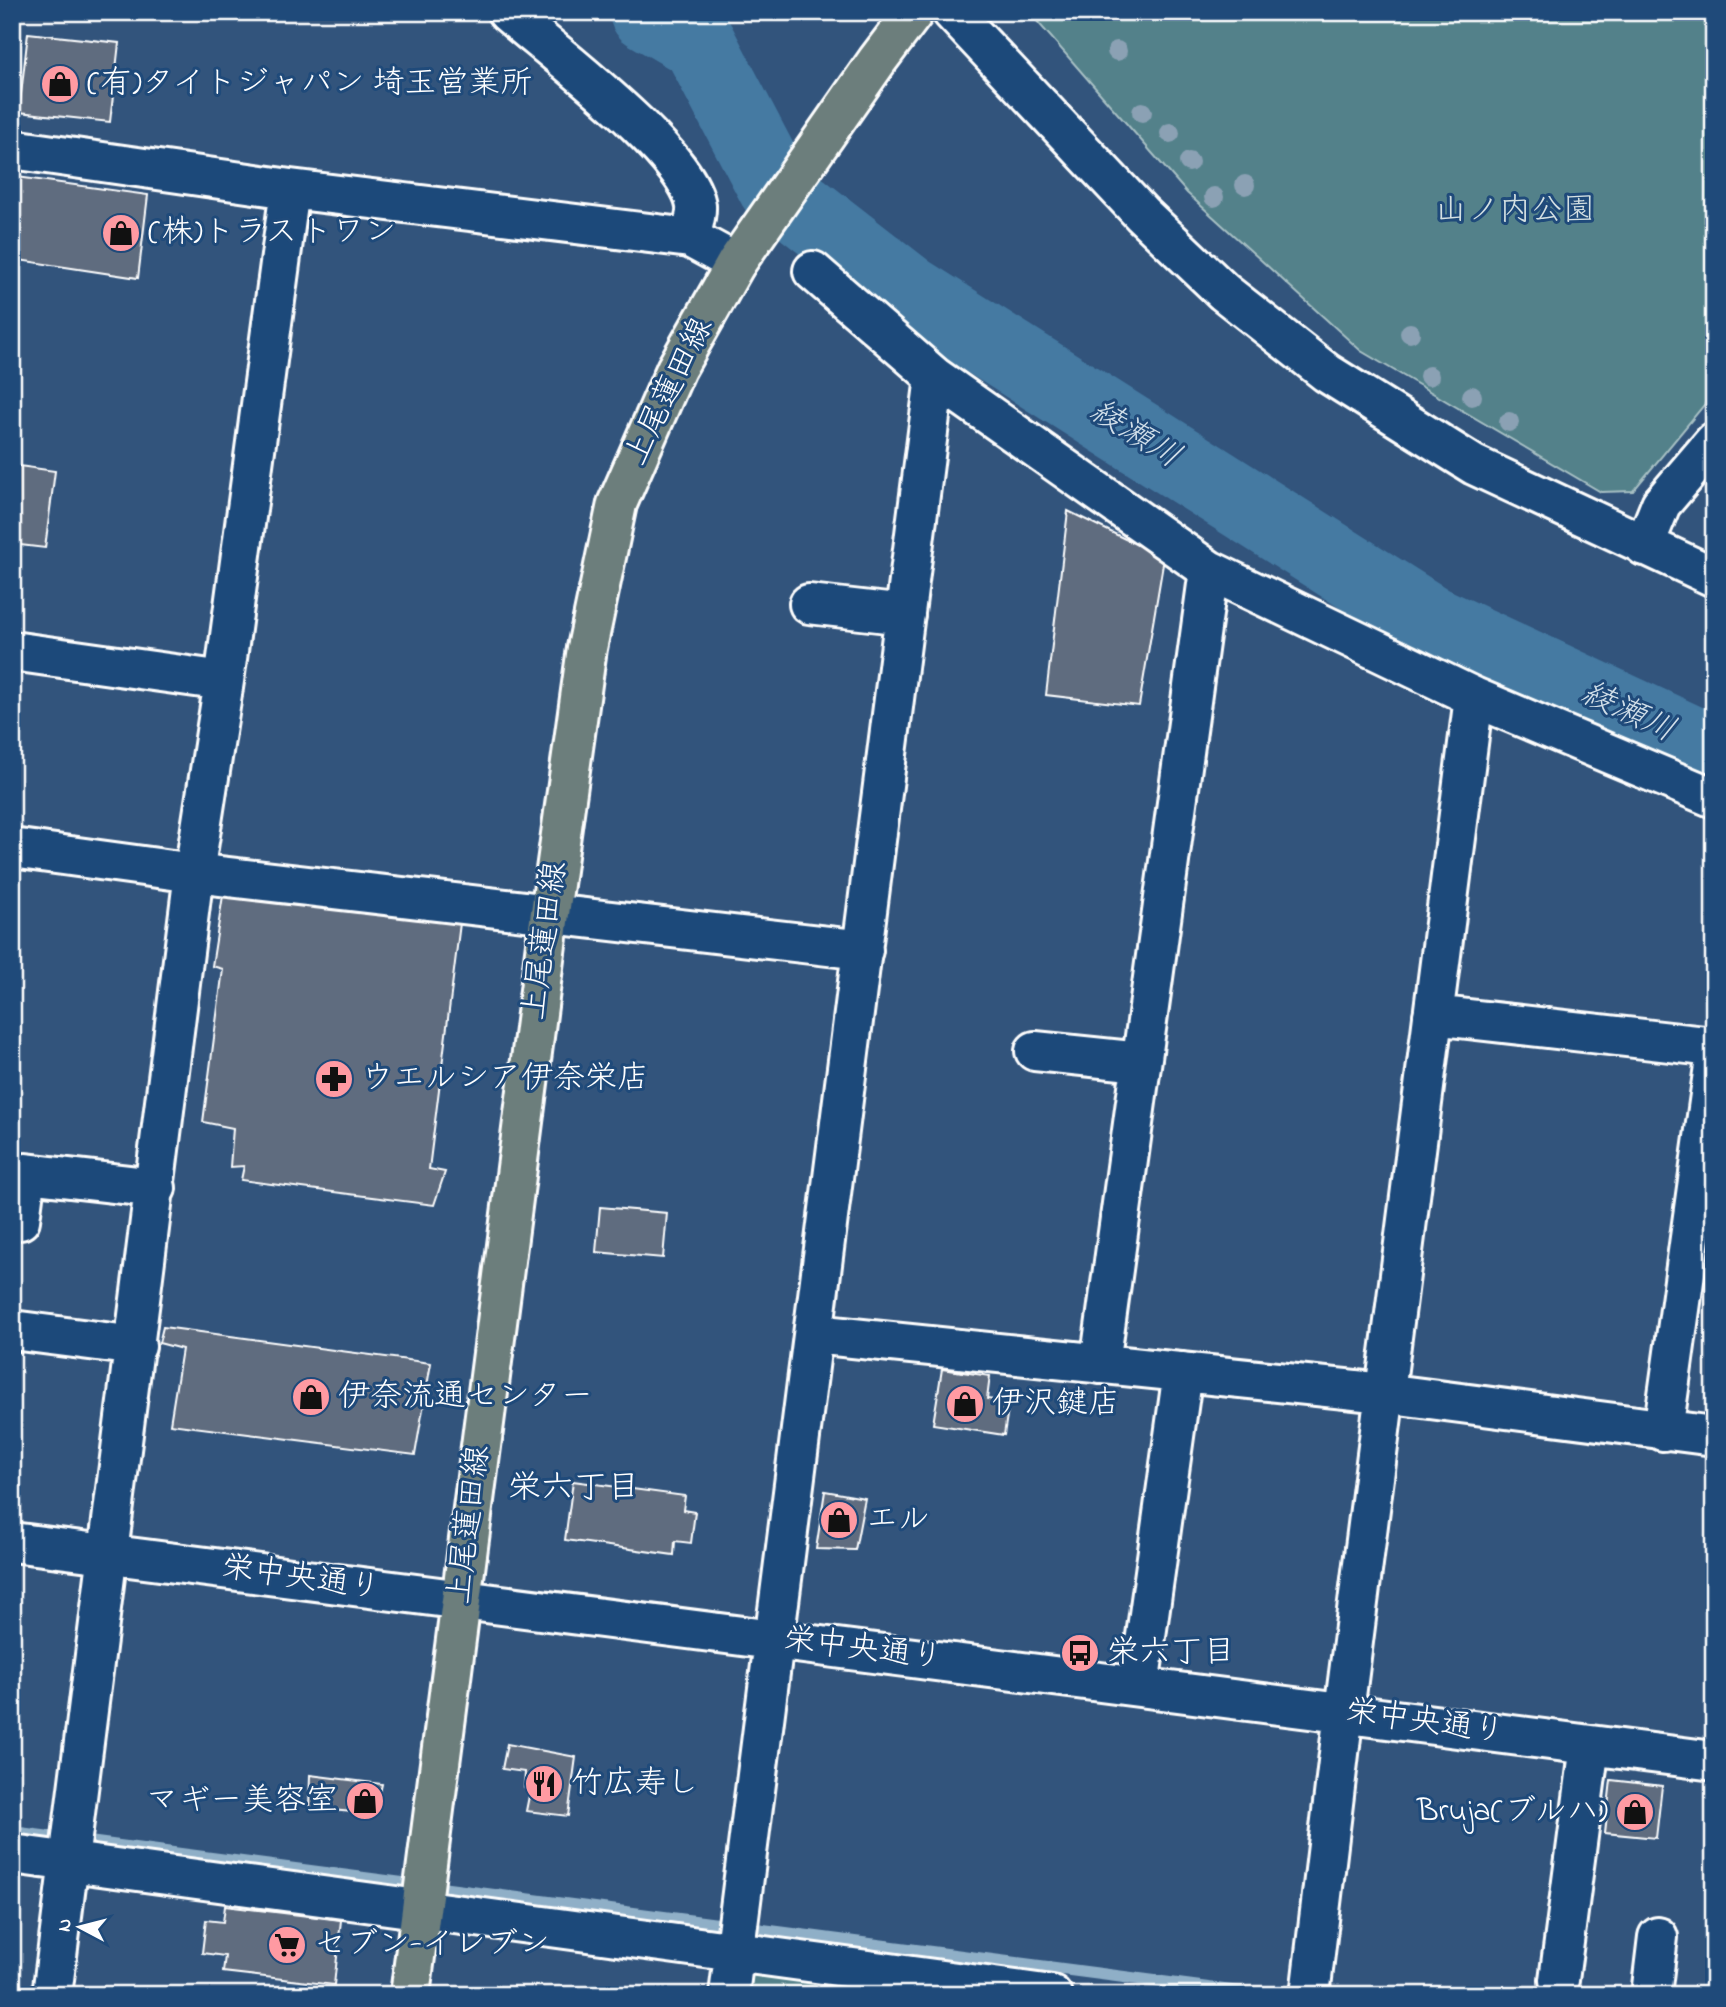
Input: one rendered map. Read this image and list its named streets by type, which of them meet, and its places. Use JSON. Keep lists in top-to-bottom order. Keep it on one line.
{"streets":{"main road":["上尾蓮田線"],"street":["栄中央通り"]},"crossings":[["上尾蓮田線","栄中央通り"]],"districts":["栄六丁目"],"water":["綾瀬川"],"parks":["山ノ内公園"],"places":{"shop":["(有)タイトジャパン 埼玉営業所","(株)トラストワン","伊奈流通センター","伊沢鍵店","エル","マギー美容室","Bruja(ブルハ)"],"pharmacy":["ウエルシア伊奈栄店"],"bus stop":["栄六丁目"],"restaurant":["竹広寿し"],"supermarket":["セブン-イレブン"]},"north":"left"}
